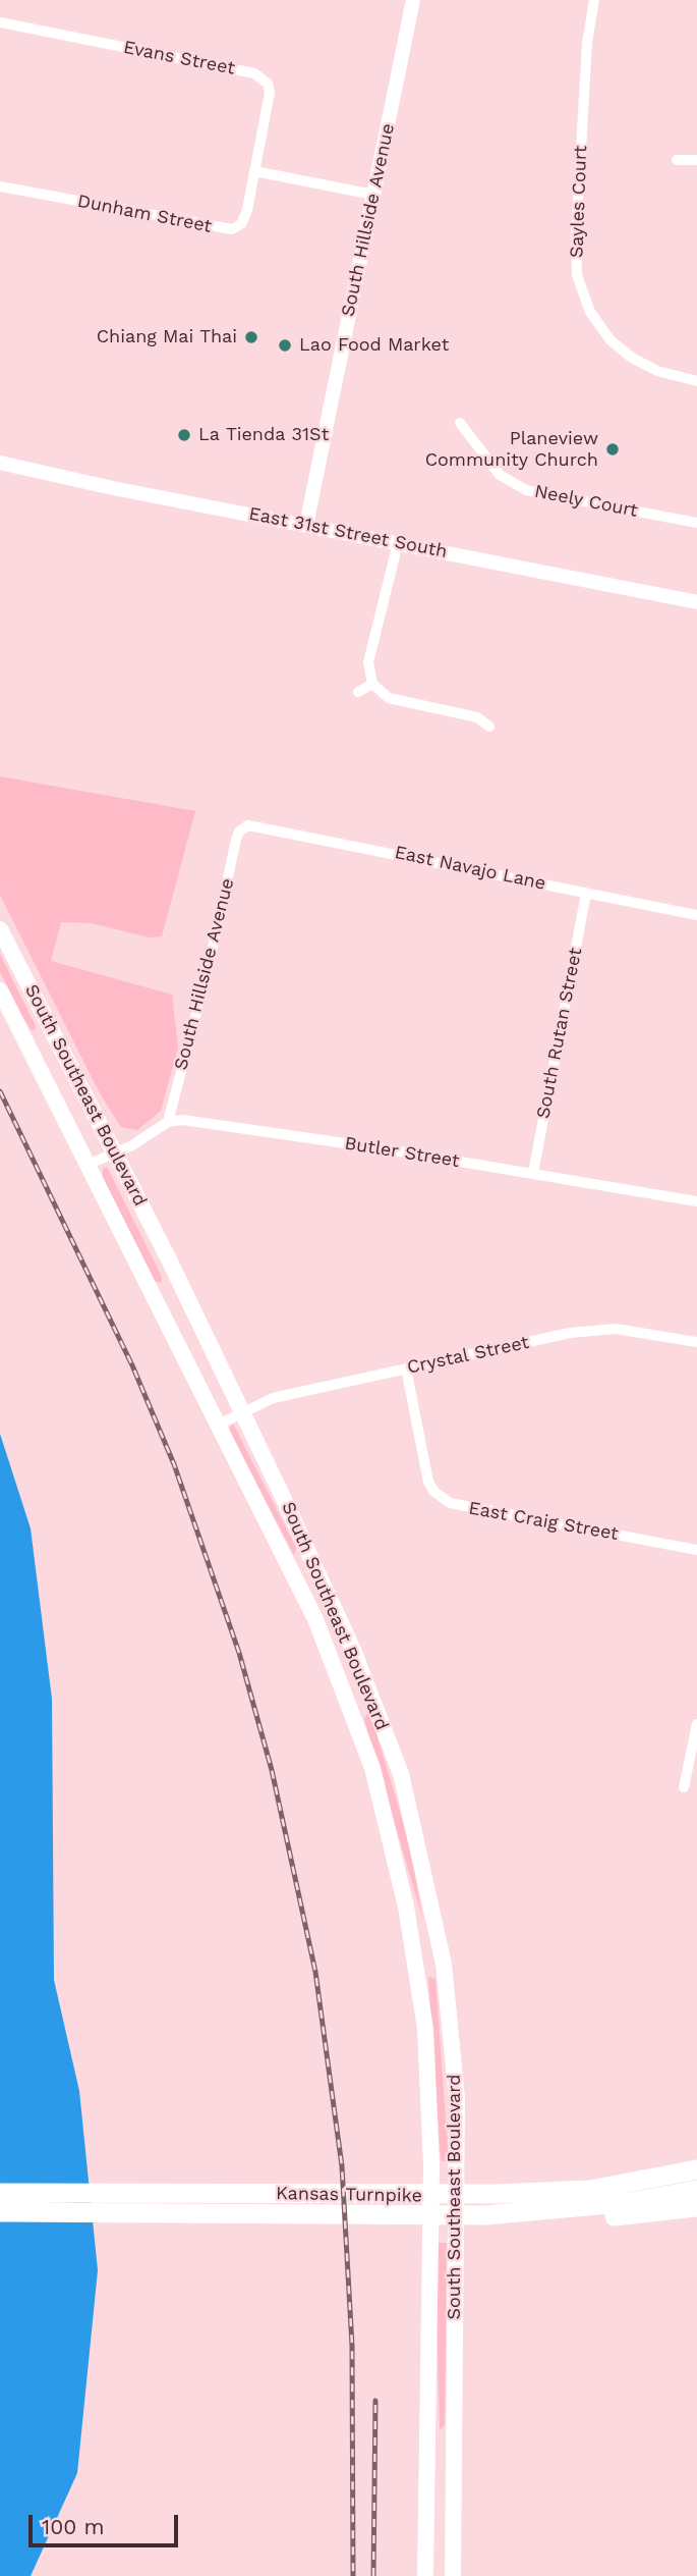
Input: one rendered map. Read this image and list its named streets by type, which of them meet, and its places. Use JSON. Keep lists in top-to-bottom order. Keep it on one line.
{"streets":{"highway":["Kansas Turnpike"],"main road":["South Hillside Avenue","East 31st Street South","South Southeast Boulevard"],"street":["Evans Street","Sayles Court","Dunham Street","Neely Court","East Navajo Lane","South Rutan Street","Butler Street","Crystal Street","East Craig Street"]},"crossings":[["Evans Street","Dunham Street"],["South Hillside Avenue","East 31st Street South"],["South Hillside Avenue","East Navajo Lane"],["South Hillside Avenue","Butler Street"],["East Navajo Lane","South Rutan Street"],["South Rutan Street","Butler Street"],["South Southeast Boulevard","Crystal Street"],["Crystal Street","East Craig Street"]],"places":["Chiang Mai Thai","Lao Food Market","La Tienda 31St","Planeview Community Church"],"scale_bar":"100 m"}
